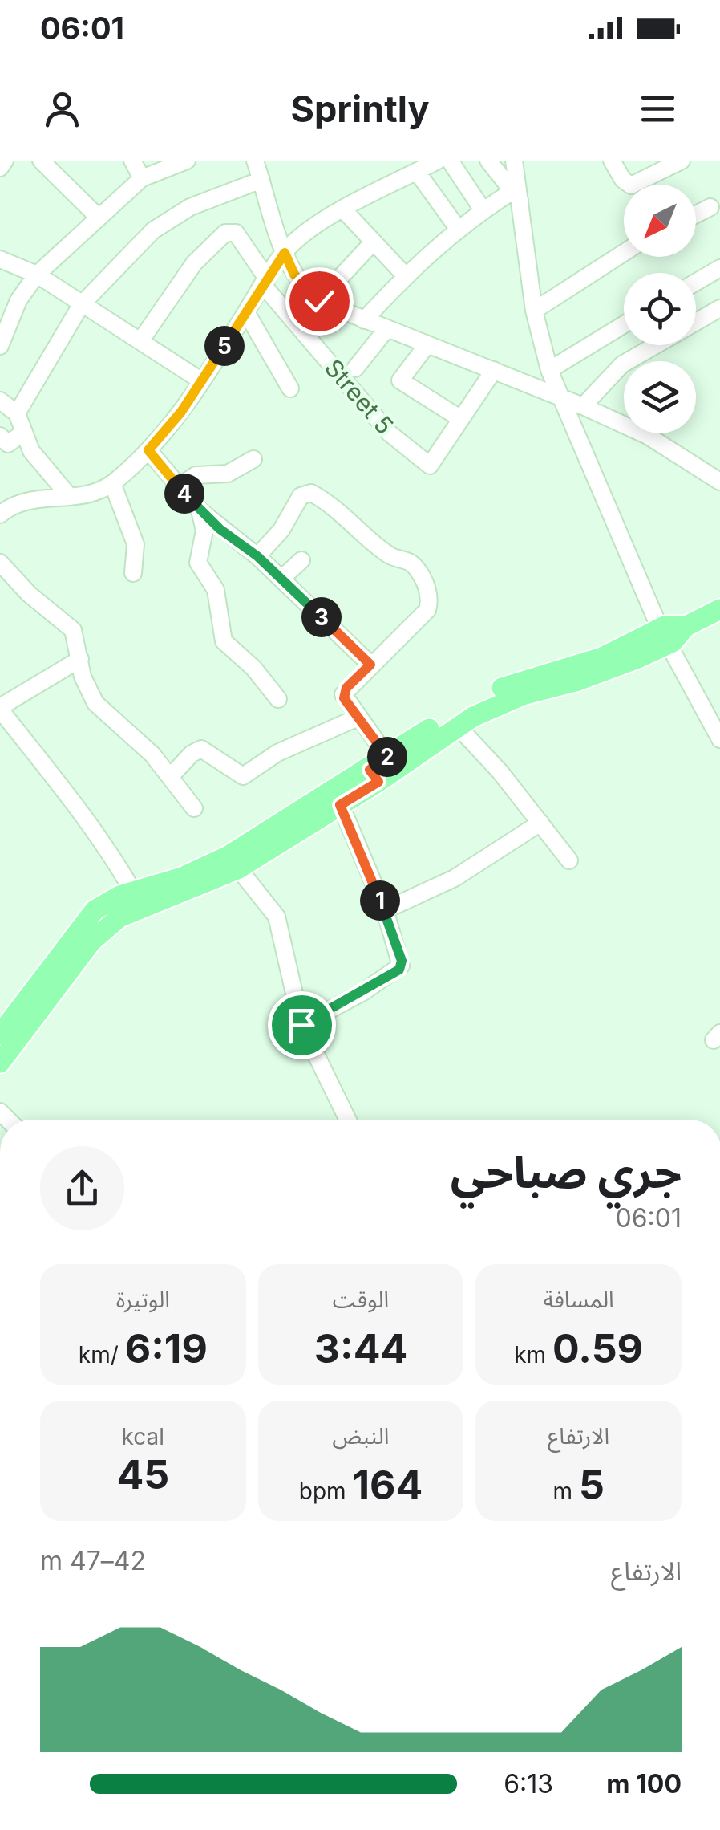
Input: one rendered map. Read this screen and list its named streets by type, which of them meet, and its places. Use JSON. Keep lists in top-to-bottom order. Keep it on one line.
{"streets":{"street":["Street 5"]},"north":"bottom left","page":{"status":"06:01","header":"Sprintly","pins":["5","4","3","2","1"],"heading":["جري صباحي","06:01"],"stats":[["المسافة","0.59 km"],["الوقت","3:44"],["الوتيرة","6:19 /km"],["الارتفاع","5 m"],["النبض","164 bpm"],["kcal","45"]],"chart":["الارتفاع","42–47 m"],"list":[{"name":"100 m","note":"6:13"}]}}
